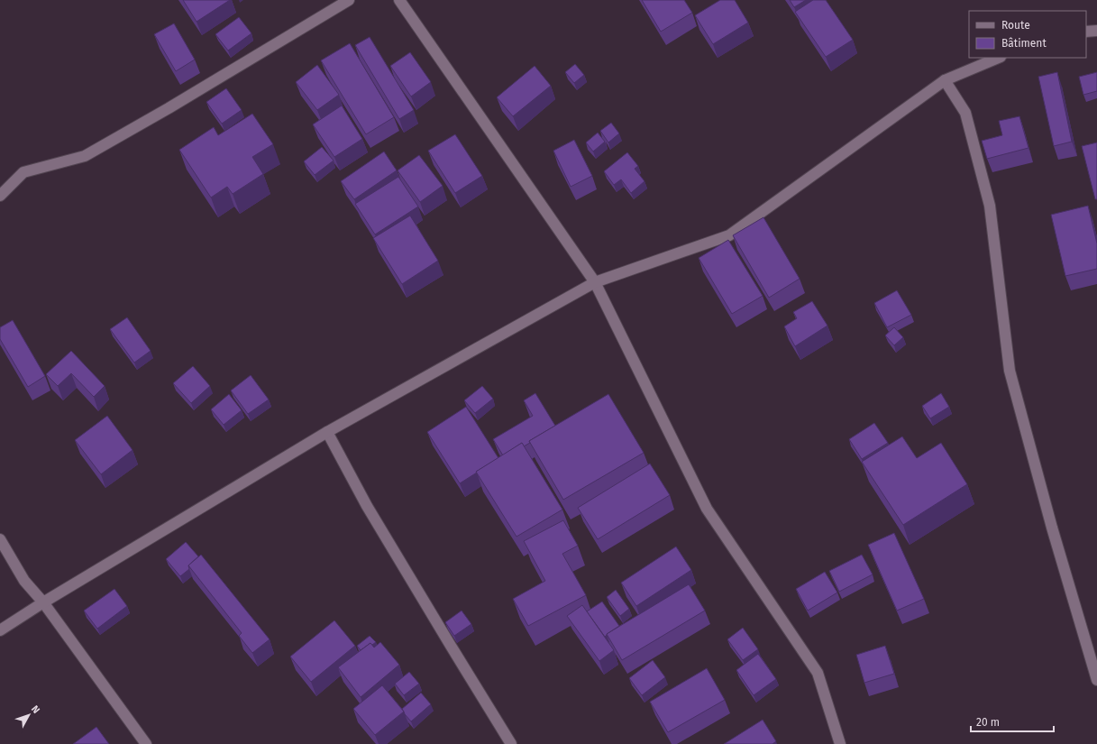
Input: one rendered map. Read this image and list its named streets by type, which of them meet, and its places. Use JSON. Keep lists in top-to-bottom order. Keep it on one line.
{"legend":["Route","Bâtiment"],"scale_bar":"20 m","north":"top right"}
